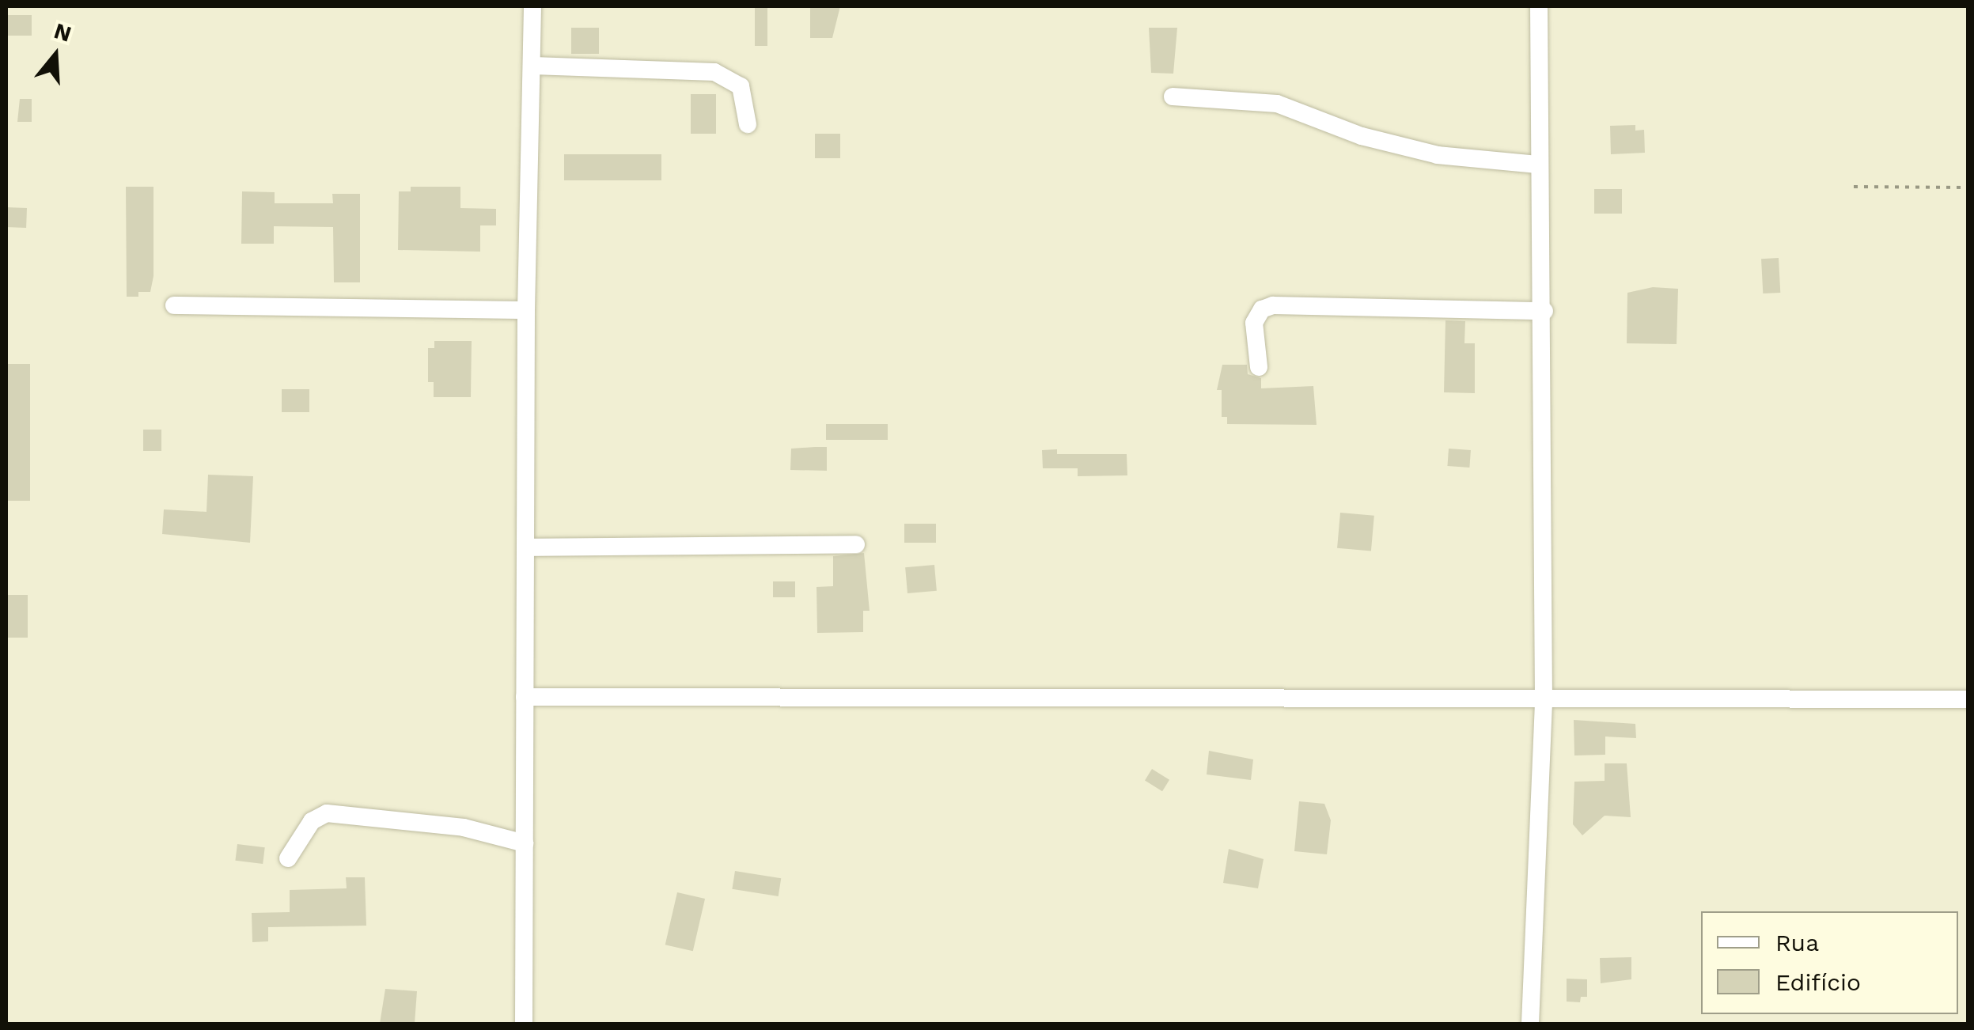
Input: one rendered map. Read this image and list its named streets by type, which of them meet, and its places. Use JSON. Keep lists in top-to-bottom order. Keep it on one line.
{"legend":["Rua","Edifício"],"north":"top"}
